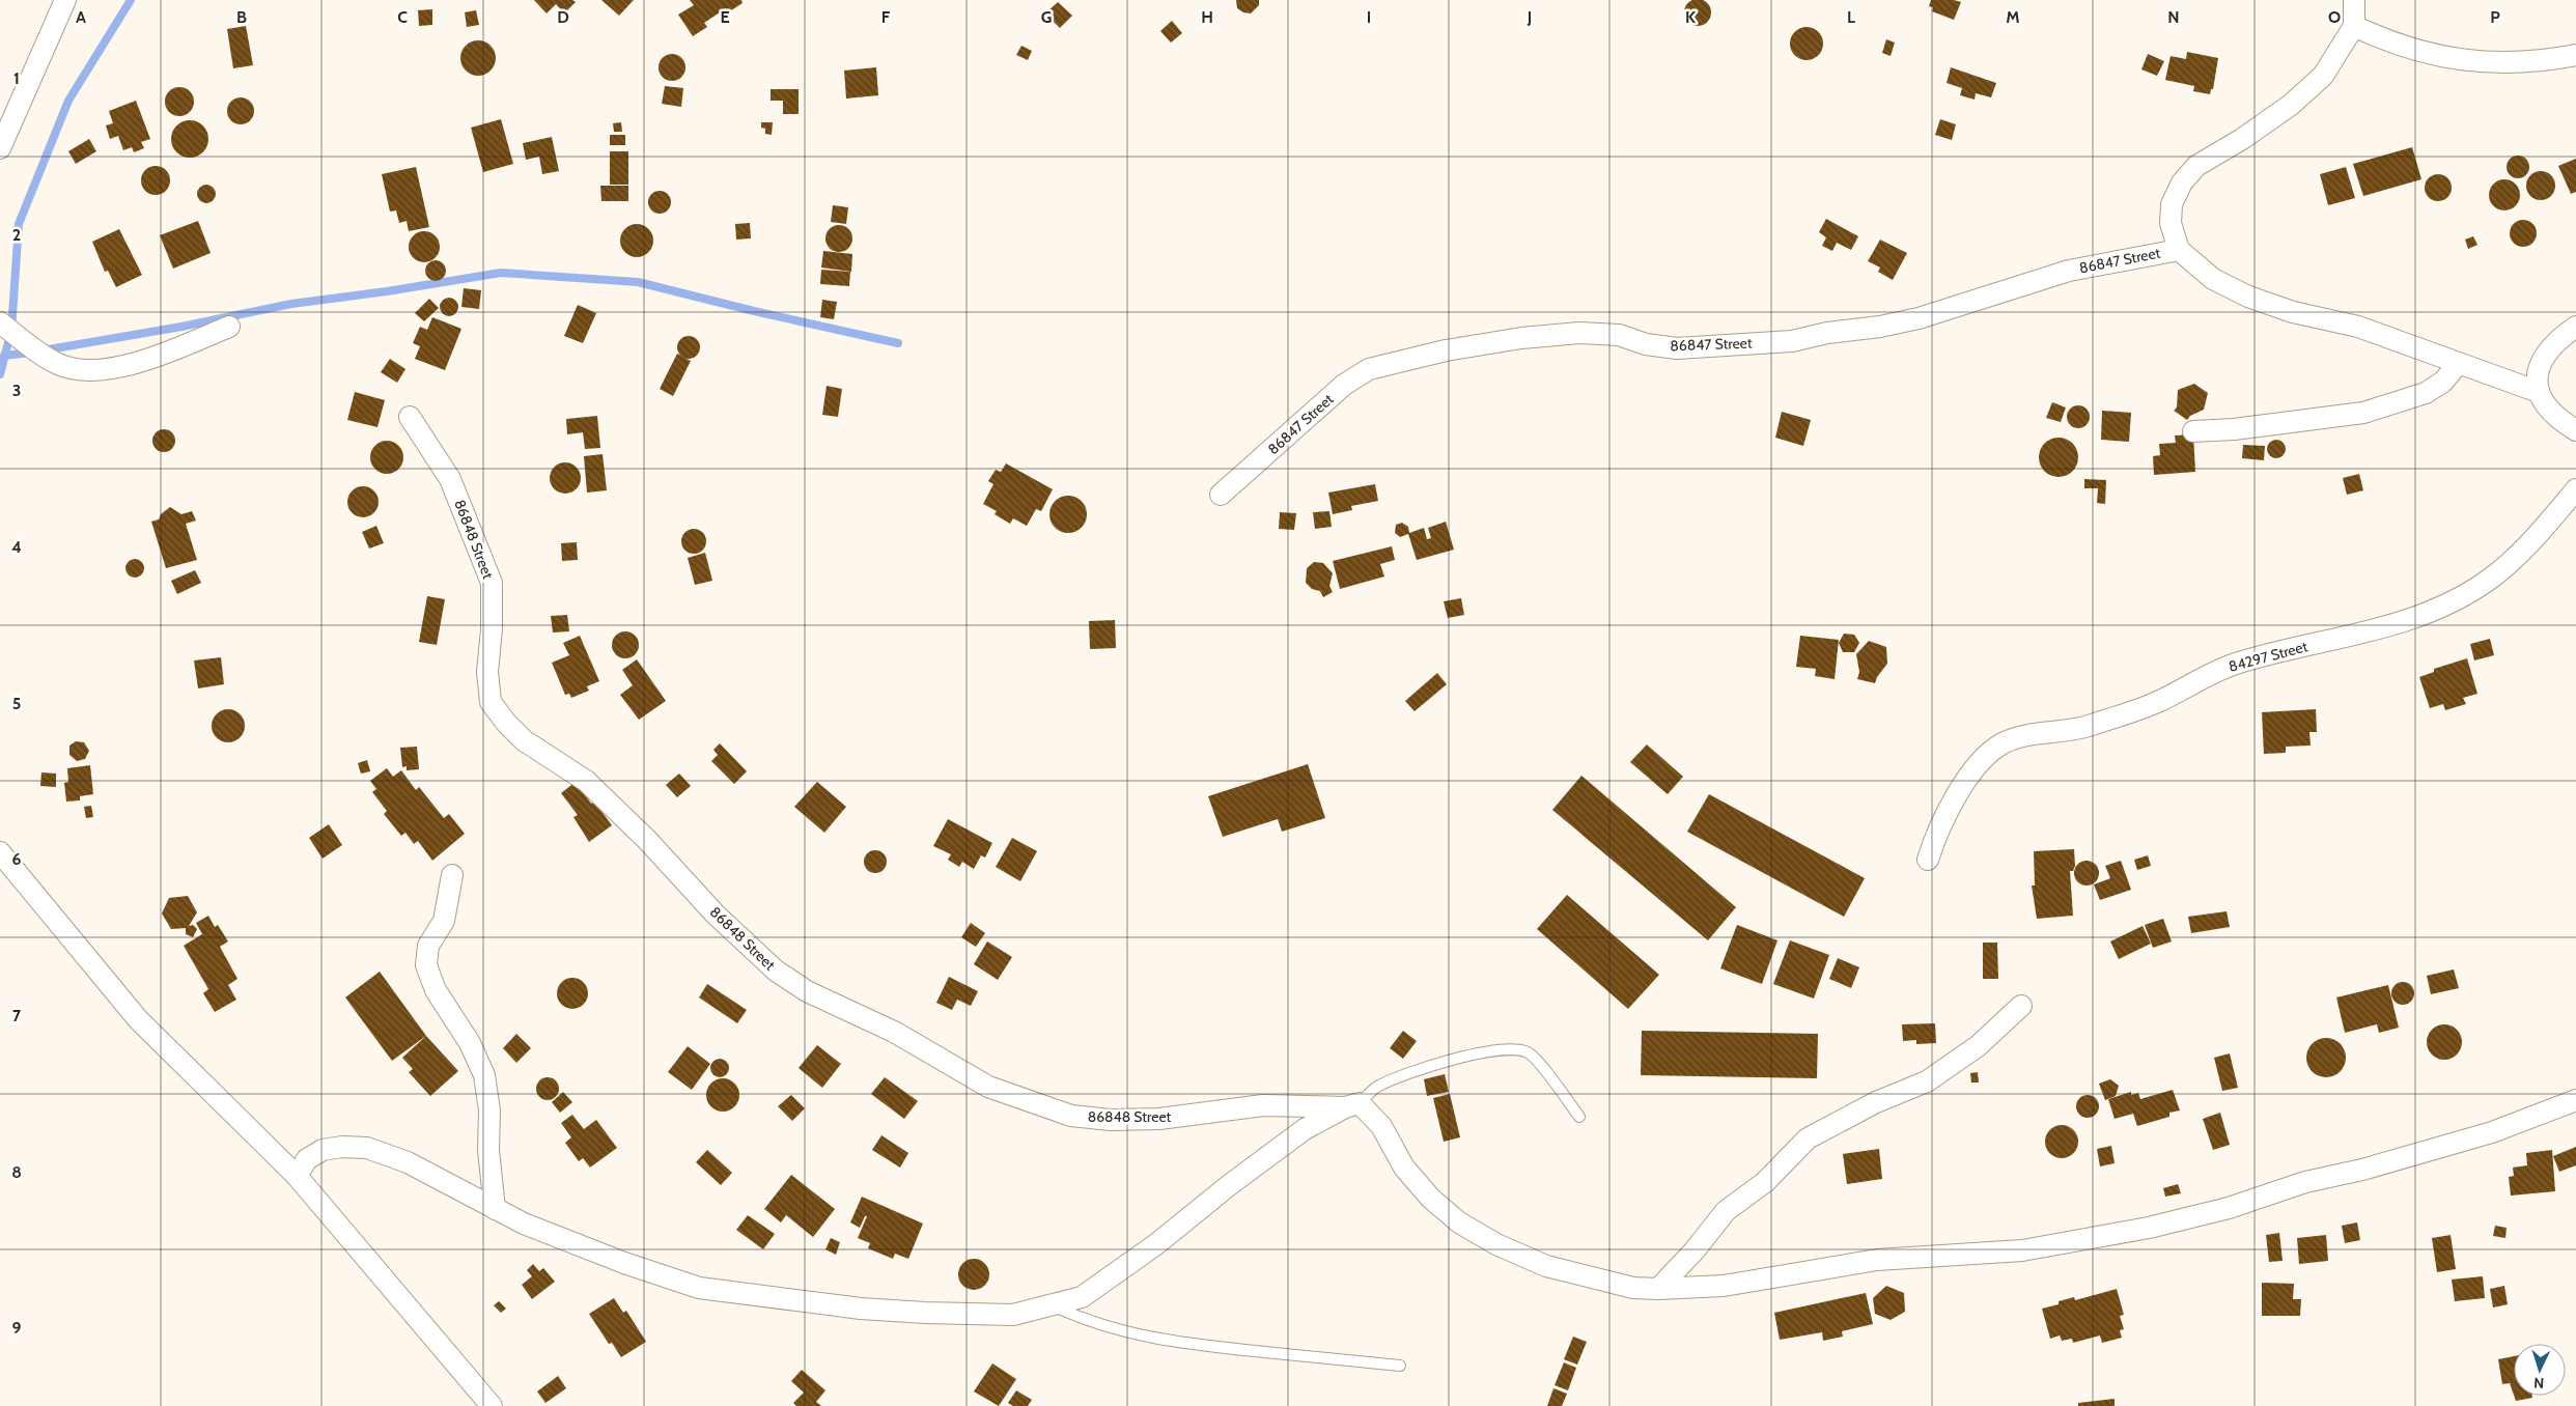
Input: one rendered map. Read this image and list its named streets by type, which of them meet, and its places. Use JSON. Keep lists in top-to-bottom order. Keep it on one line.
{"streets":{"street":["86847 Street","86848 Street","84297 Street"]},"north":"bottom","grid":{"columns":["A","B","C","D","E","F","G","H","I","J","K","L","M","N","O","P"],"rows":["1","2","3","4","5","6","7","8","9"]}}
